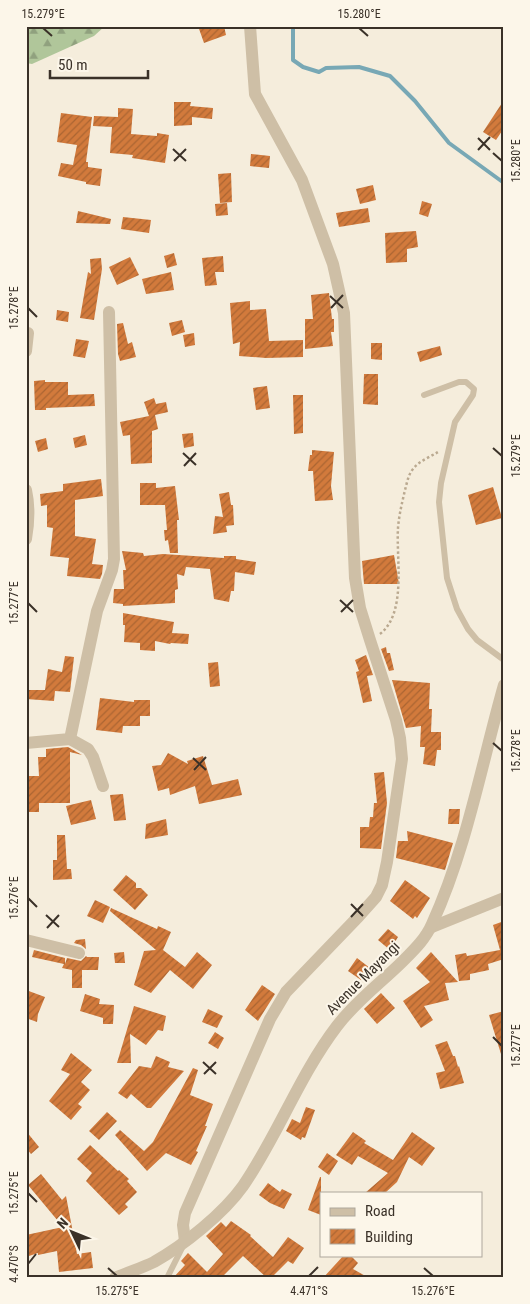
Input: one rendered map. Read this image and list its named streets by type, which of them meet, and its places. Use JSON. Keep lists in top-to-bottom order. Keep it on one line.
{"streets":{"street":["Avenue Mayangi"]},"legend":["Road","Building"],"scale_bar":"50 m","north":"top left","coordinates":["15.279°E","15.280°E","15.278°E","15.277°E","15.276°E","15.275°E","4.470°S","4.471°S"]}
